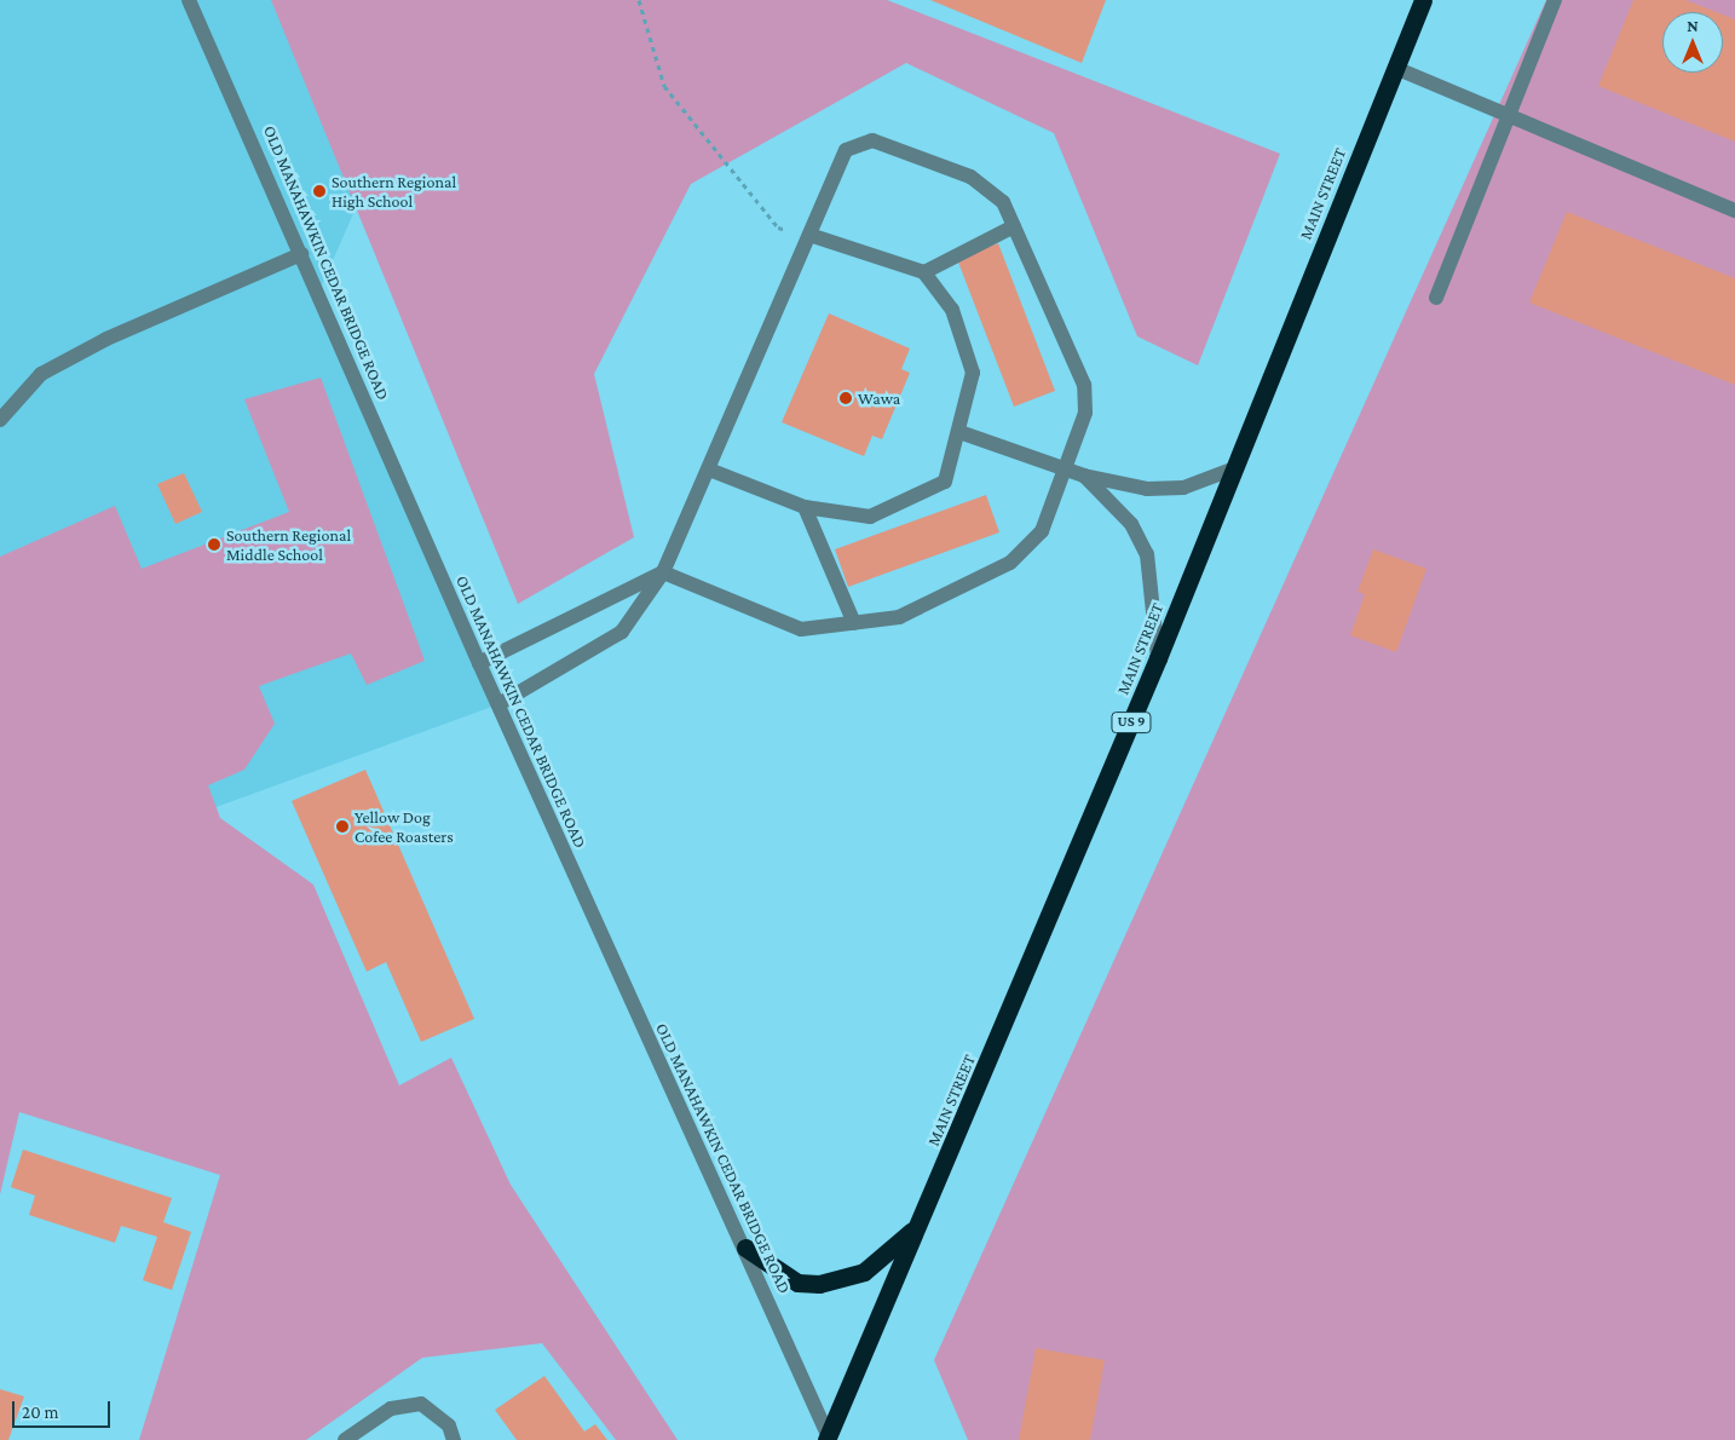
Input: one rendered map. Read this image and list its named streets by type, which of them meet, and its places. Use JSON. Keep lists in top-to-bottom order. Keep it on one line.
{"streets":{"highway":["MAIN STREET","US 9"],"street":["OLD MANAHAWKIN CEDAR BRIDGE ROAD"]},"crossings":[["MAIN STREET","OLD MANAHAWKIN CEDAR BRIDGE ROAD"]],"places":["Southern Regional High School","Wawa","Southern Regional Middle School","Yellow Dog Cofee Roasters"],"scale_bar":"20 m","north":"top"}
